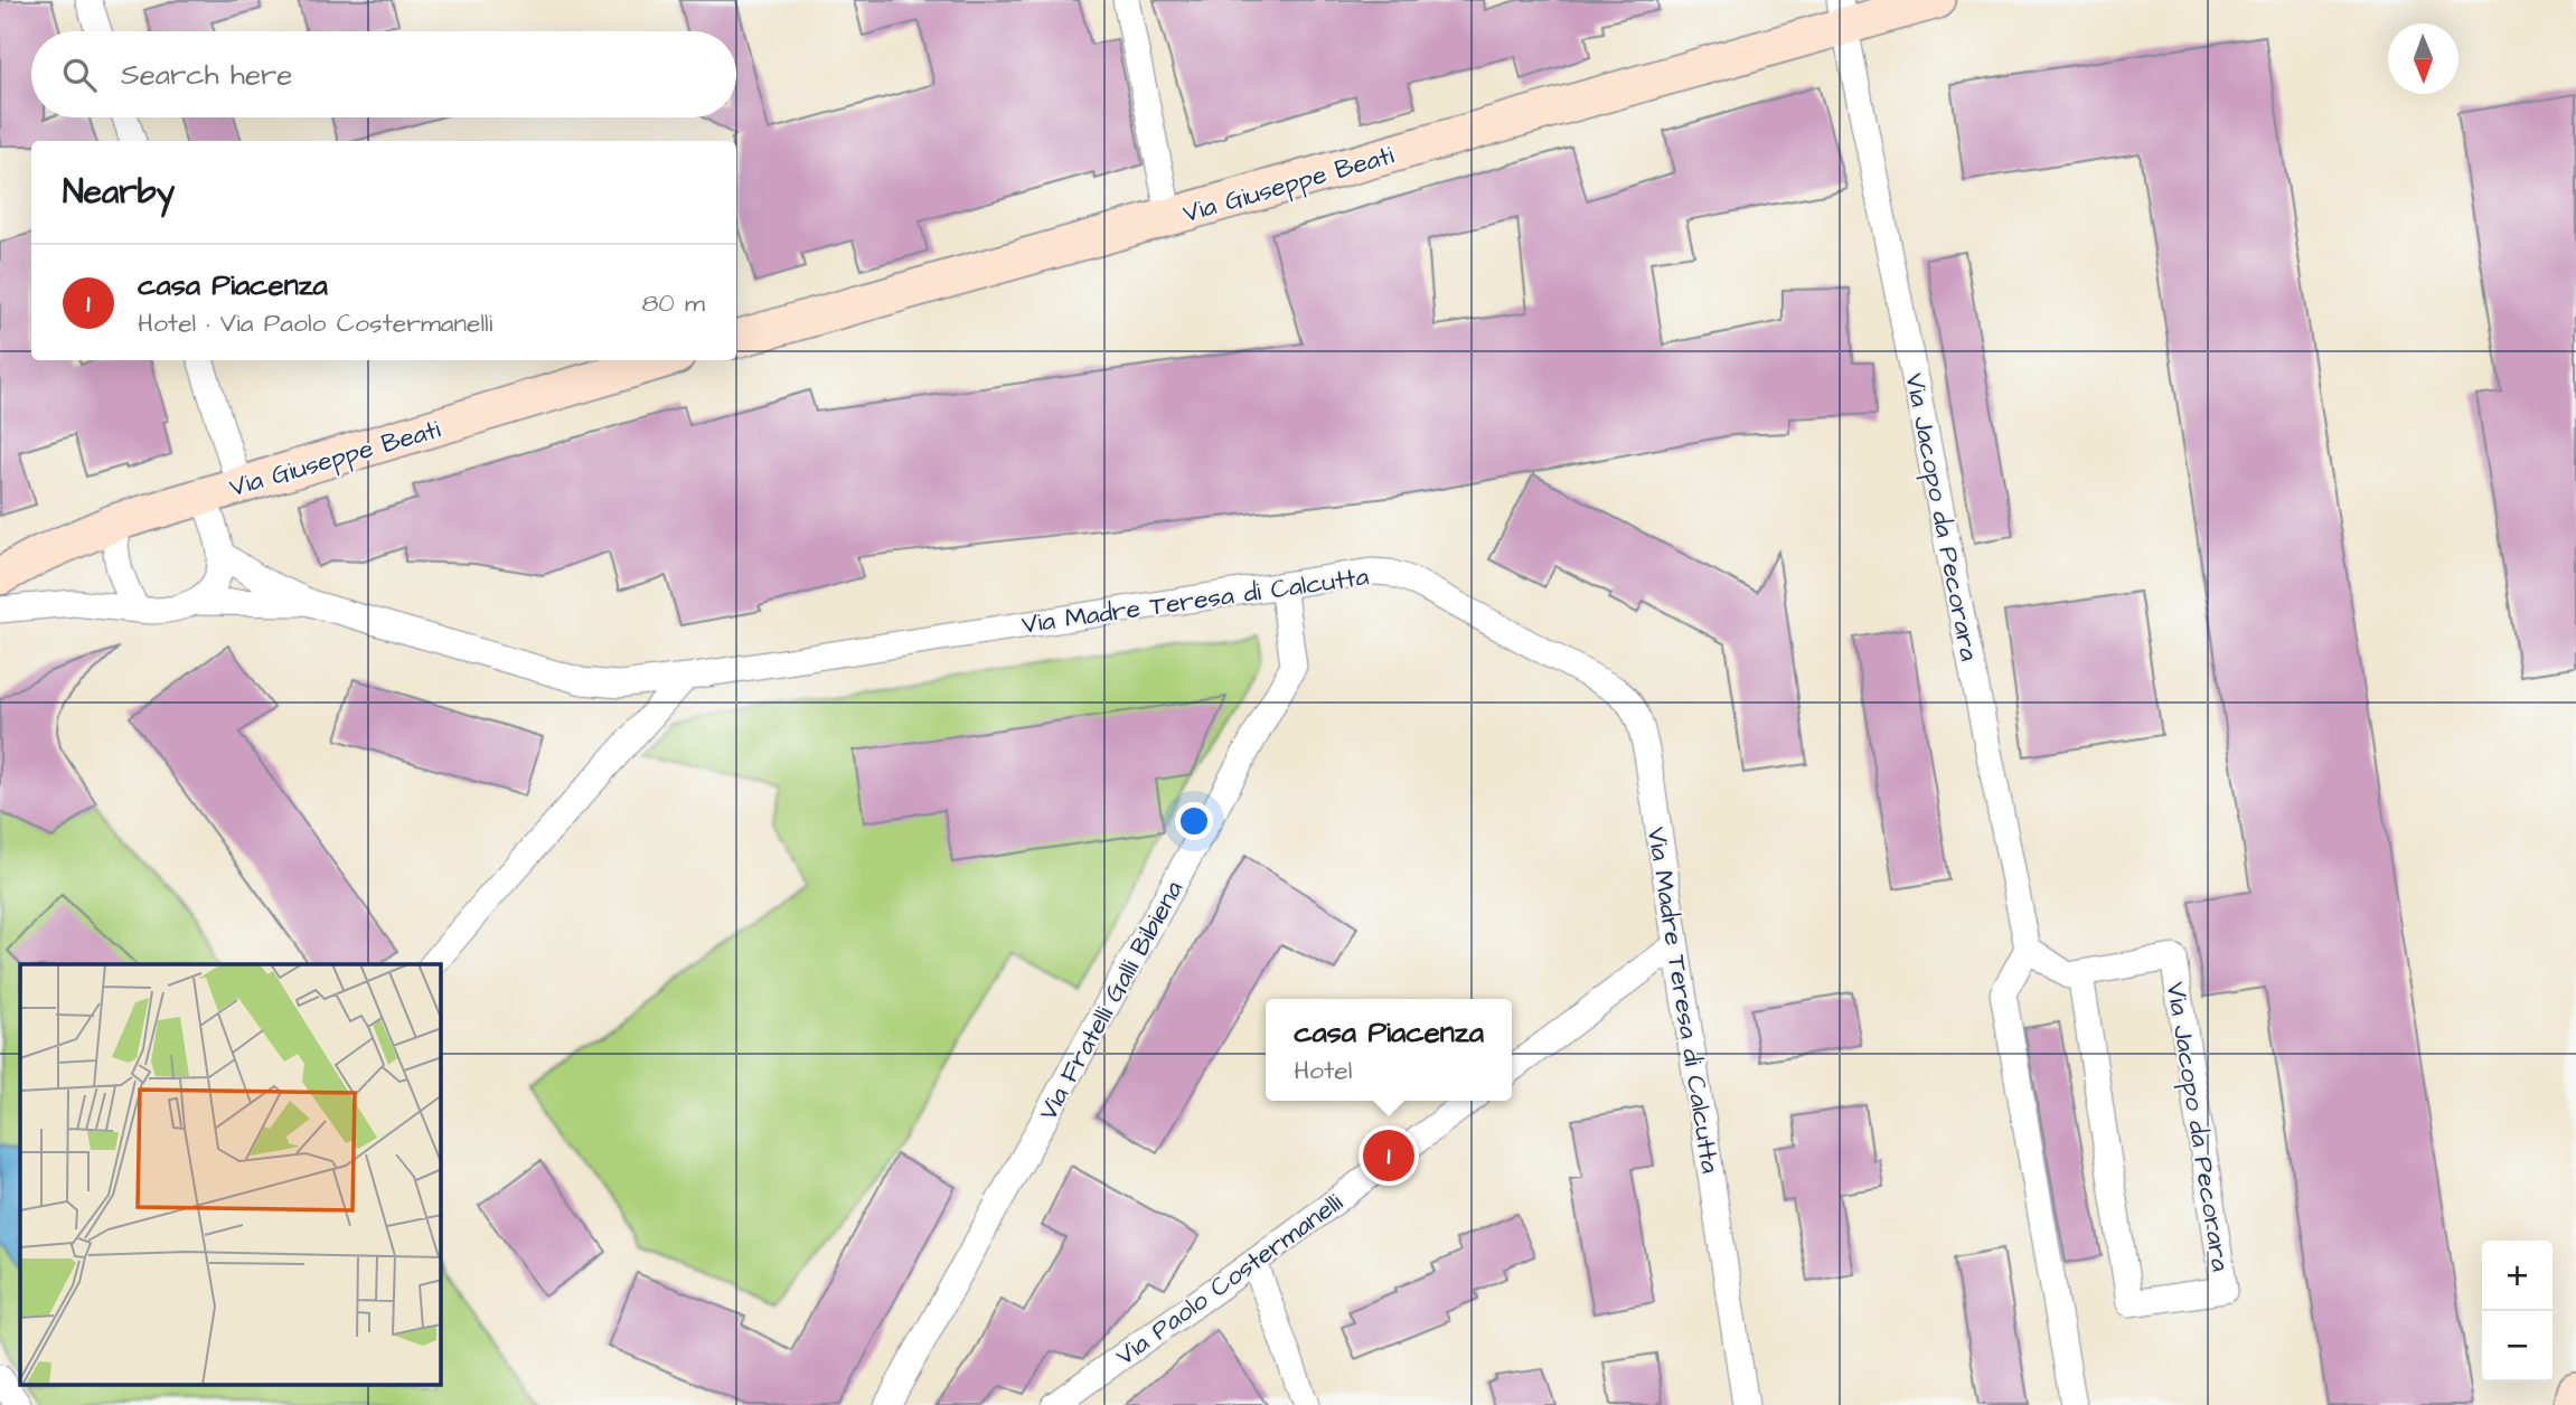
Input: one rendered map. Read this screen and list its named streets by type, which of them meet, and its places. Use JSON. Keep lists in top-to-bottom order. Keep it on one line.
{"streets":{"street":["Via Giuseppe Beati","Via Jacopo da Pecorara","Via Madre Teresa di Calcutta","Via Fratelli Galli Bibiena","Via Paolo Costermanelli"]},"crossings":[["Via Giuseppe Beati","Via Jacopo da Pecorara"],["Via Giuseppe Beati","Via Madre Teresa di Calcutta"],["Via Madre Teresa di Calcutta","Via Fratelli Galli Bibiena"]],"north":"bottom","page":{"search":"Search here","heading":"Nearby","list":[{"mark":"1","name":"casa Piacenza","note":"Hotel · Via Paolo Costermanelli","value":"80 m"}],"popup":["casa Piacenza","Hotel"],"pins":"1","map_buttons":["+","−"]}}
